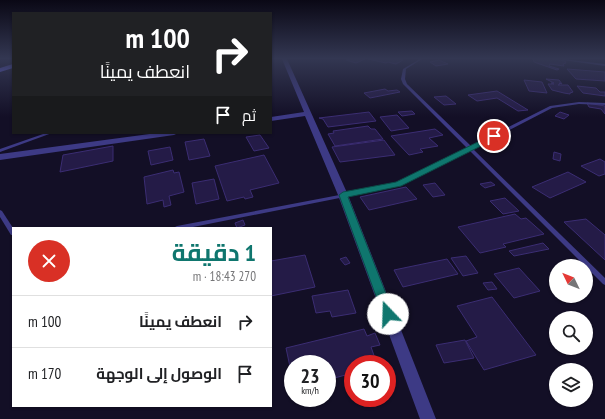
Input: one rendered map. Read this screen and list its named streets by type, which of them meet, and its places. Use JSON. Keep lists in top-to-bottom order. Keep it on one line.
{"north":"top left","page":{"turn":["100 m","انعطف يمينًا"],"then":"ثم","heading":["1 دقيقة","270 m · 18:43"],"list":[{"name":"انعطف يمينًا","value":"100 m"},{"name":"الوصول إلى الوجهة","value":"170 m"}],"speed":"23 km/h","limit":"30"}}
